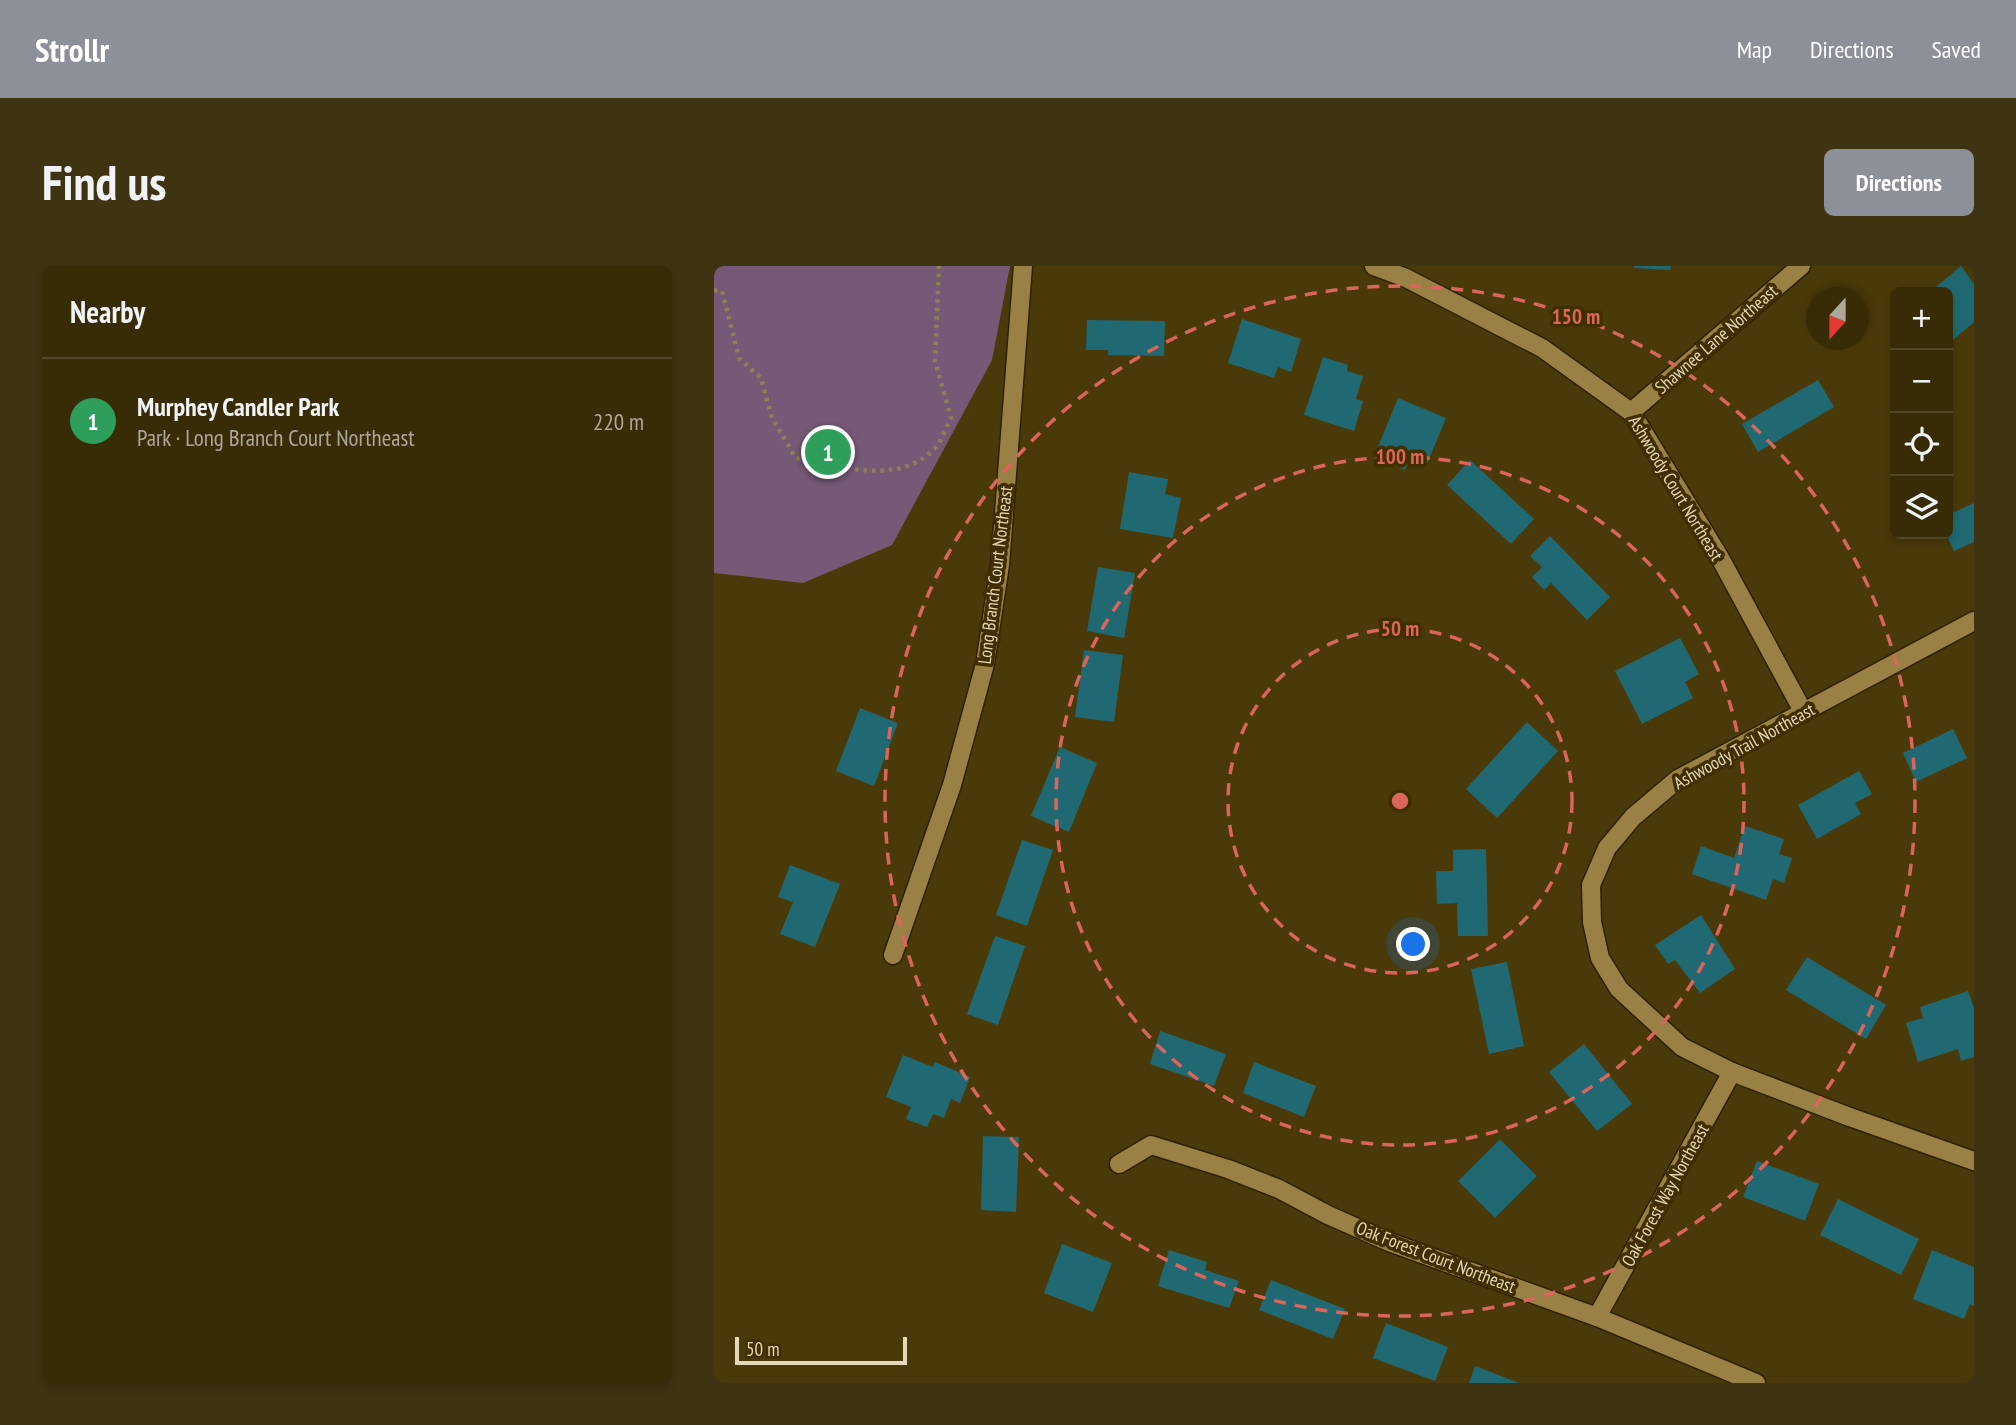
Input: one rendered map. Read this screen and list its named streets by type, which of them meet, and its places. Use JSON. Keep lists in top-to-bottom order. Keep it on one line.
{"streets":{"street":["Shawnee Lane Northeast","Ashwoody Court Northeast","Long Branch Court Northeast","Ashwoody Trail Northeast","Oak Forest Way Northeast","Oak Forest Court Northeast"]},"crossings":[["Shawnee Lane Northeast","Ashwoody Court Northeast"],["Ashwoody Court Northeast","Ashwoody Trail Northeast"],["Ashwoody Trail Northeast","Oak Forest Way Northeast"],["Oak Forest Way Northeast","Oak Forest Court Northeast"]],"scale_bar":"50 m","north":"bottom","page":{"header":"Strollr","nav":["Map","Directions","Saved"],"buttons":"Directions","title":"Find us","heading":"Nearby","map_buttons":["+","−"],"list":[{"mark":"1","name":"Murphey Candler Park","note":"Park · Long Branch Court Northeast","value":"220 m"}],"pins":"1","scale":"50 m"},"rings":["150 m","100 m","50 m"]}
